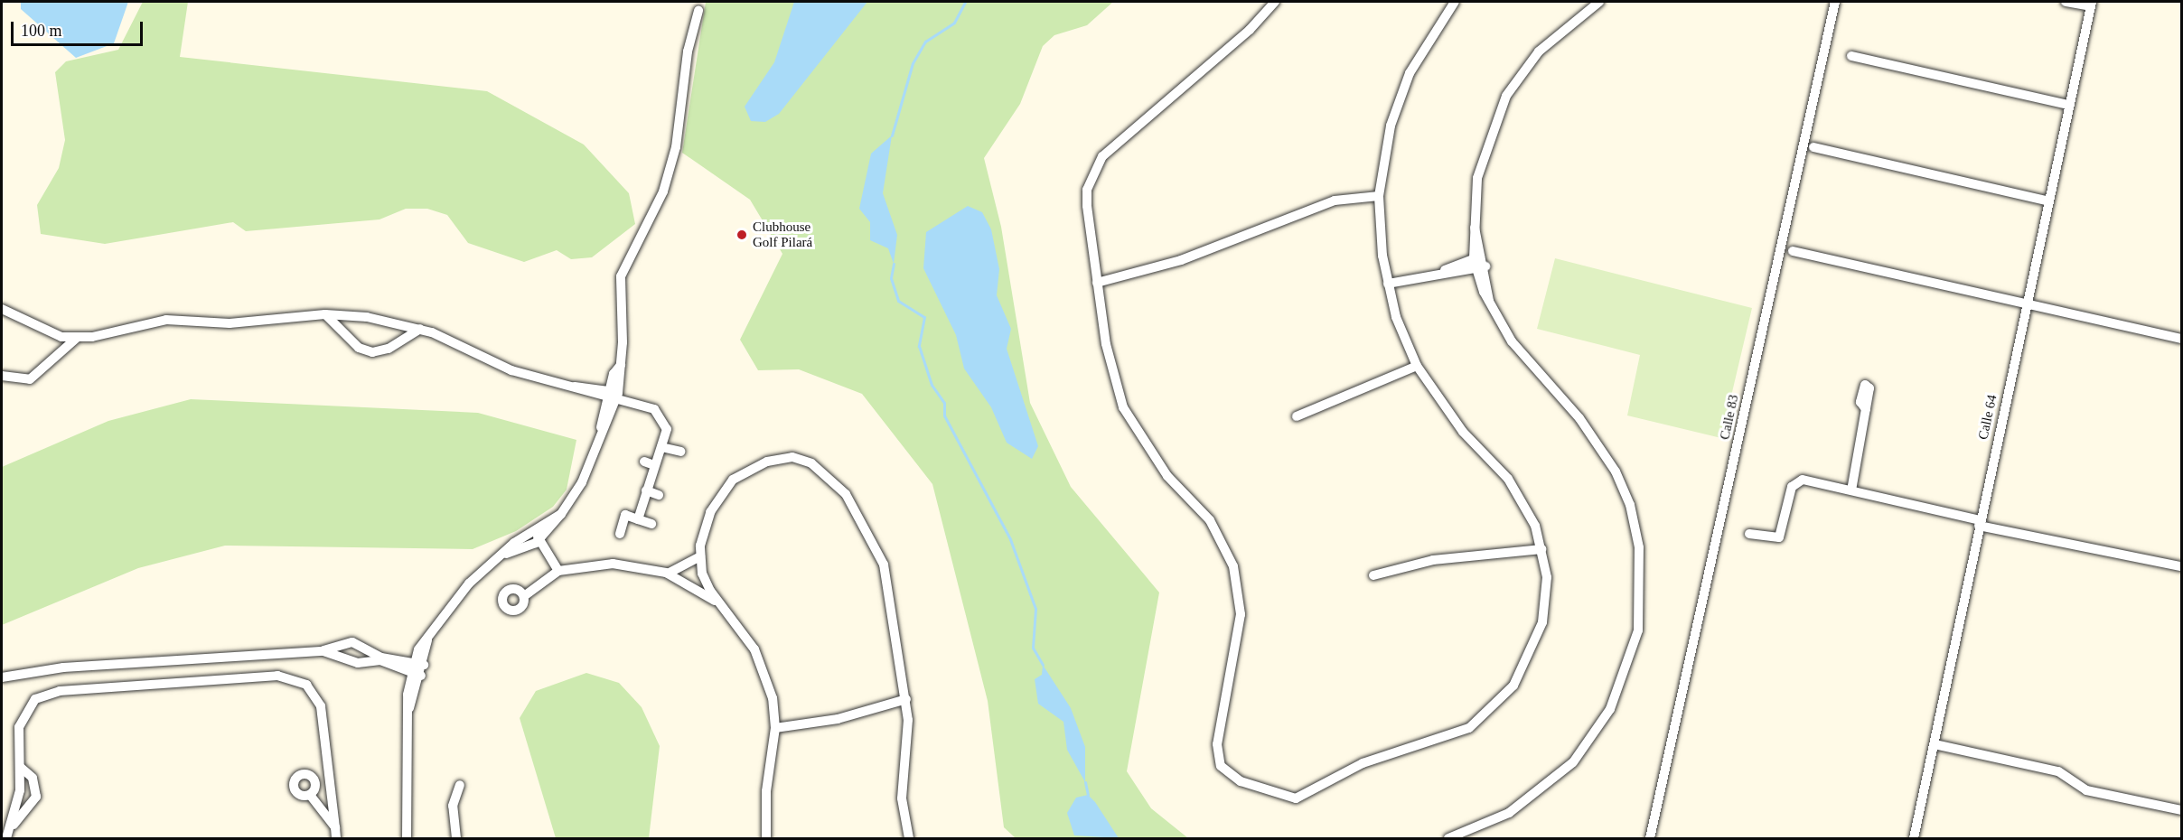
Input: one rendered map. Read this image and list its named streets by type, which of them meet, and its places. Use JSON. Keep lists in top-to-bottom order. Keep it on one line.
{"streets":{"street":["Calle 83","Calle 64"]},"places":["Clubhouse Golf Pilará"],"scale_bar":"100 m"}
